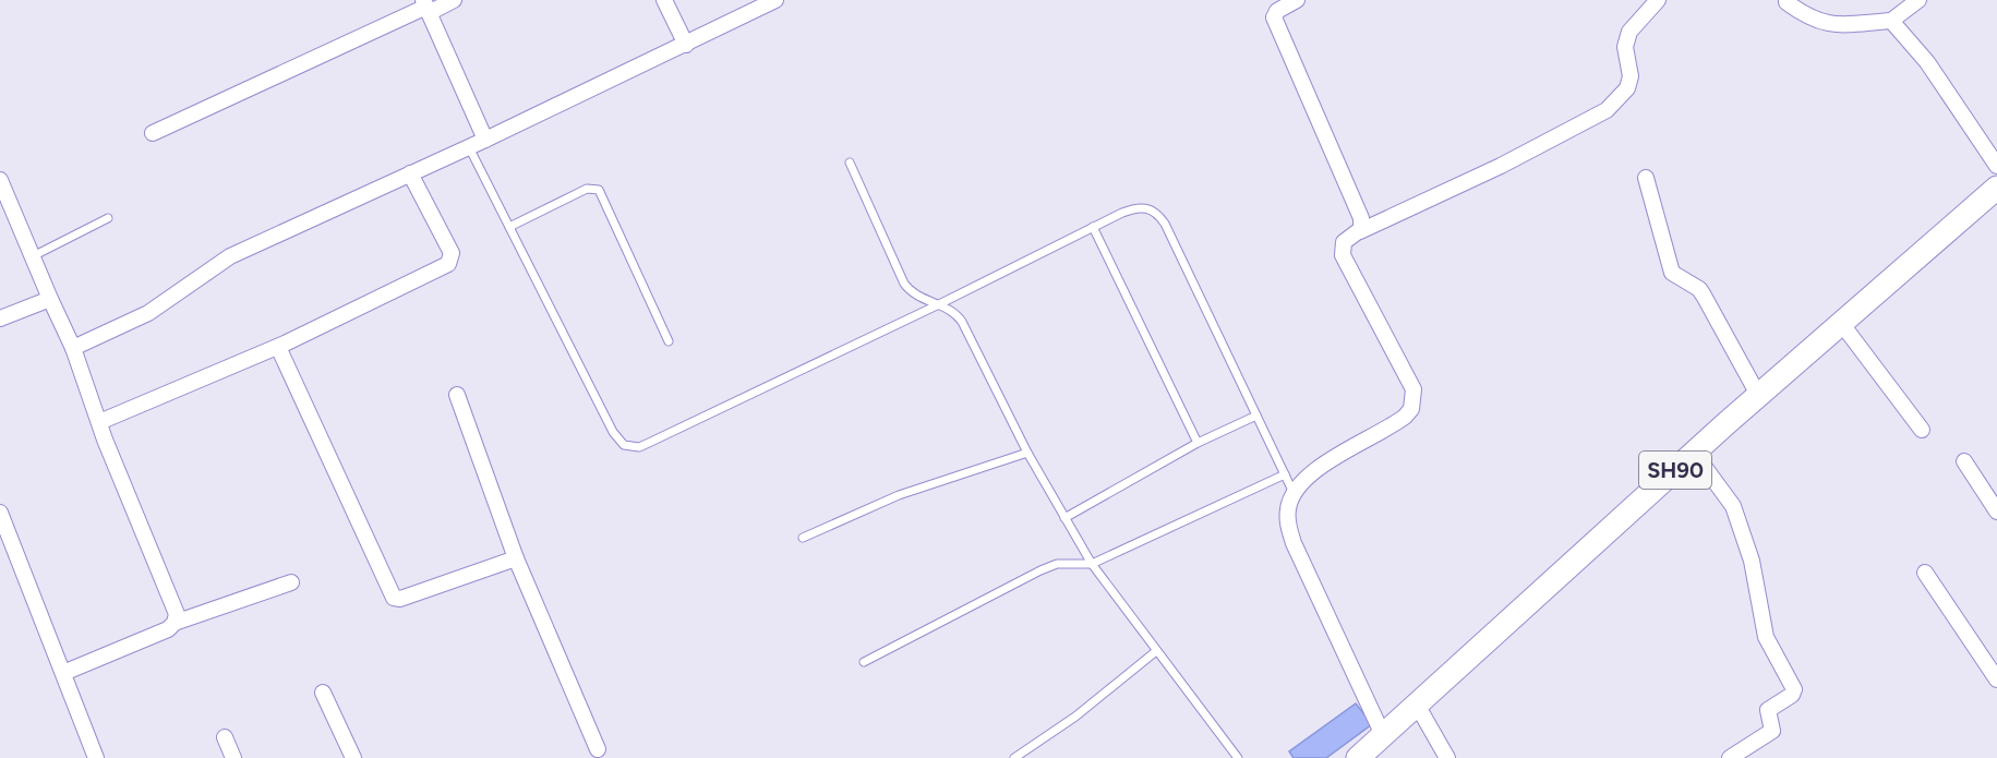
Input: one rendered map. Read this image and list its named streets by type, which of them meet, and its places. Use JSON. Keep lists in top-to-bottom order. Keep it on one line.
{"streets":{"main road":["SH90"]}}
